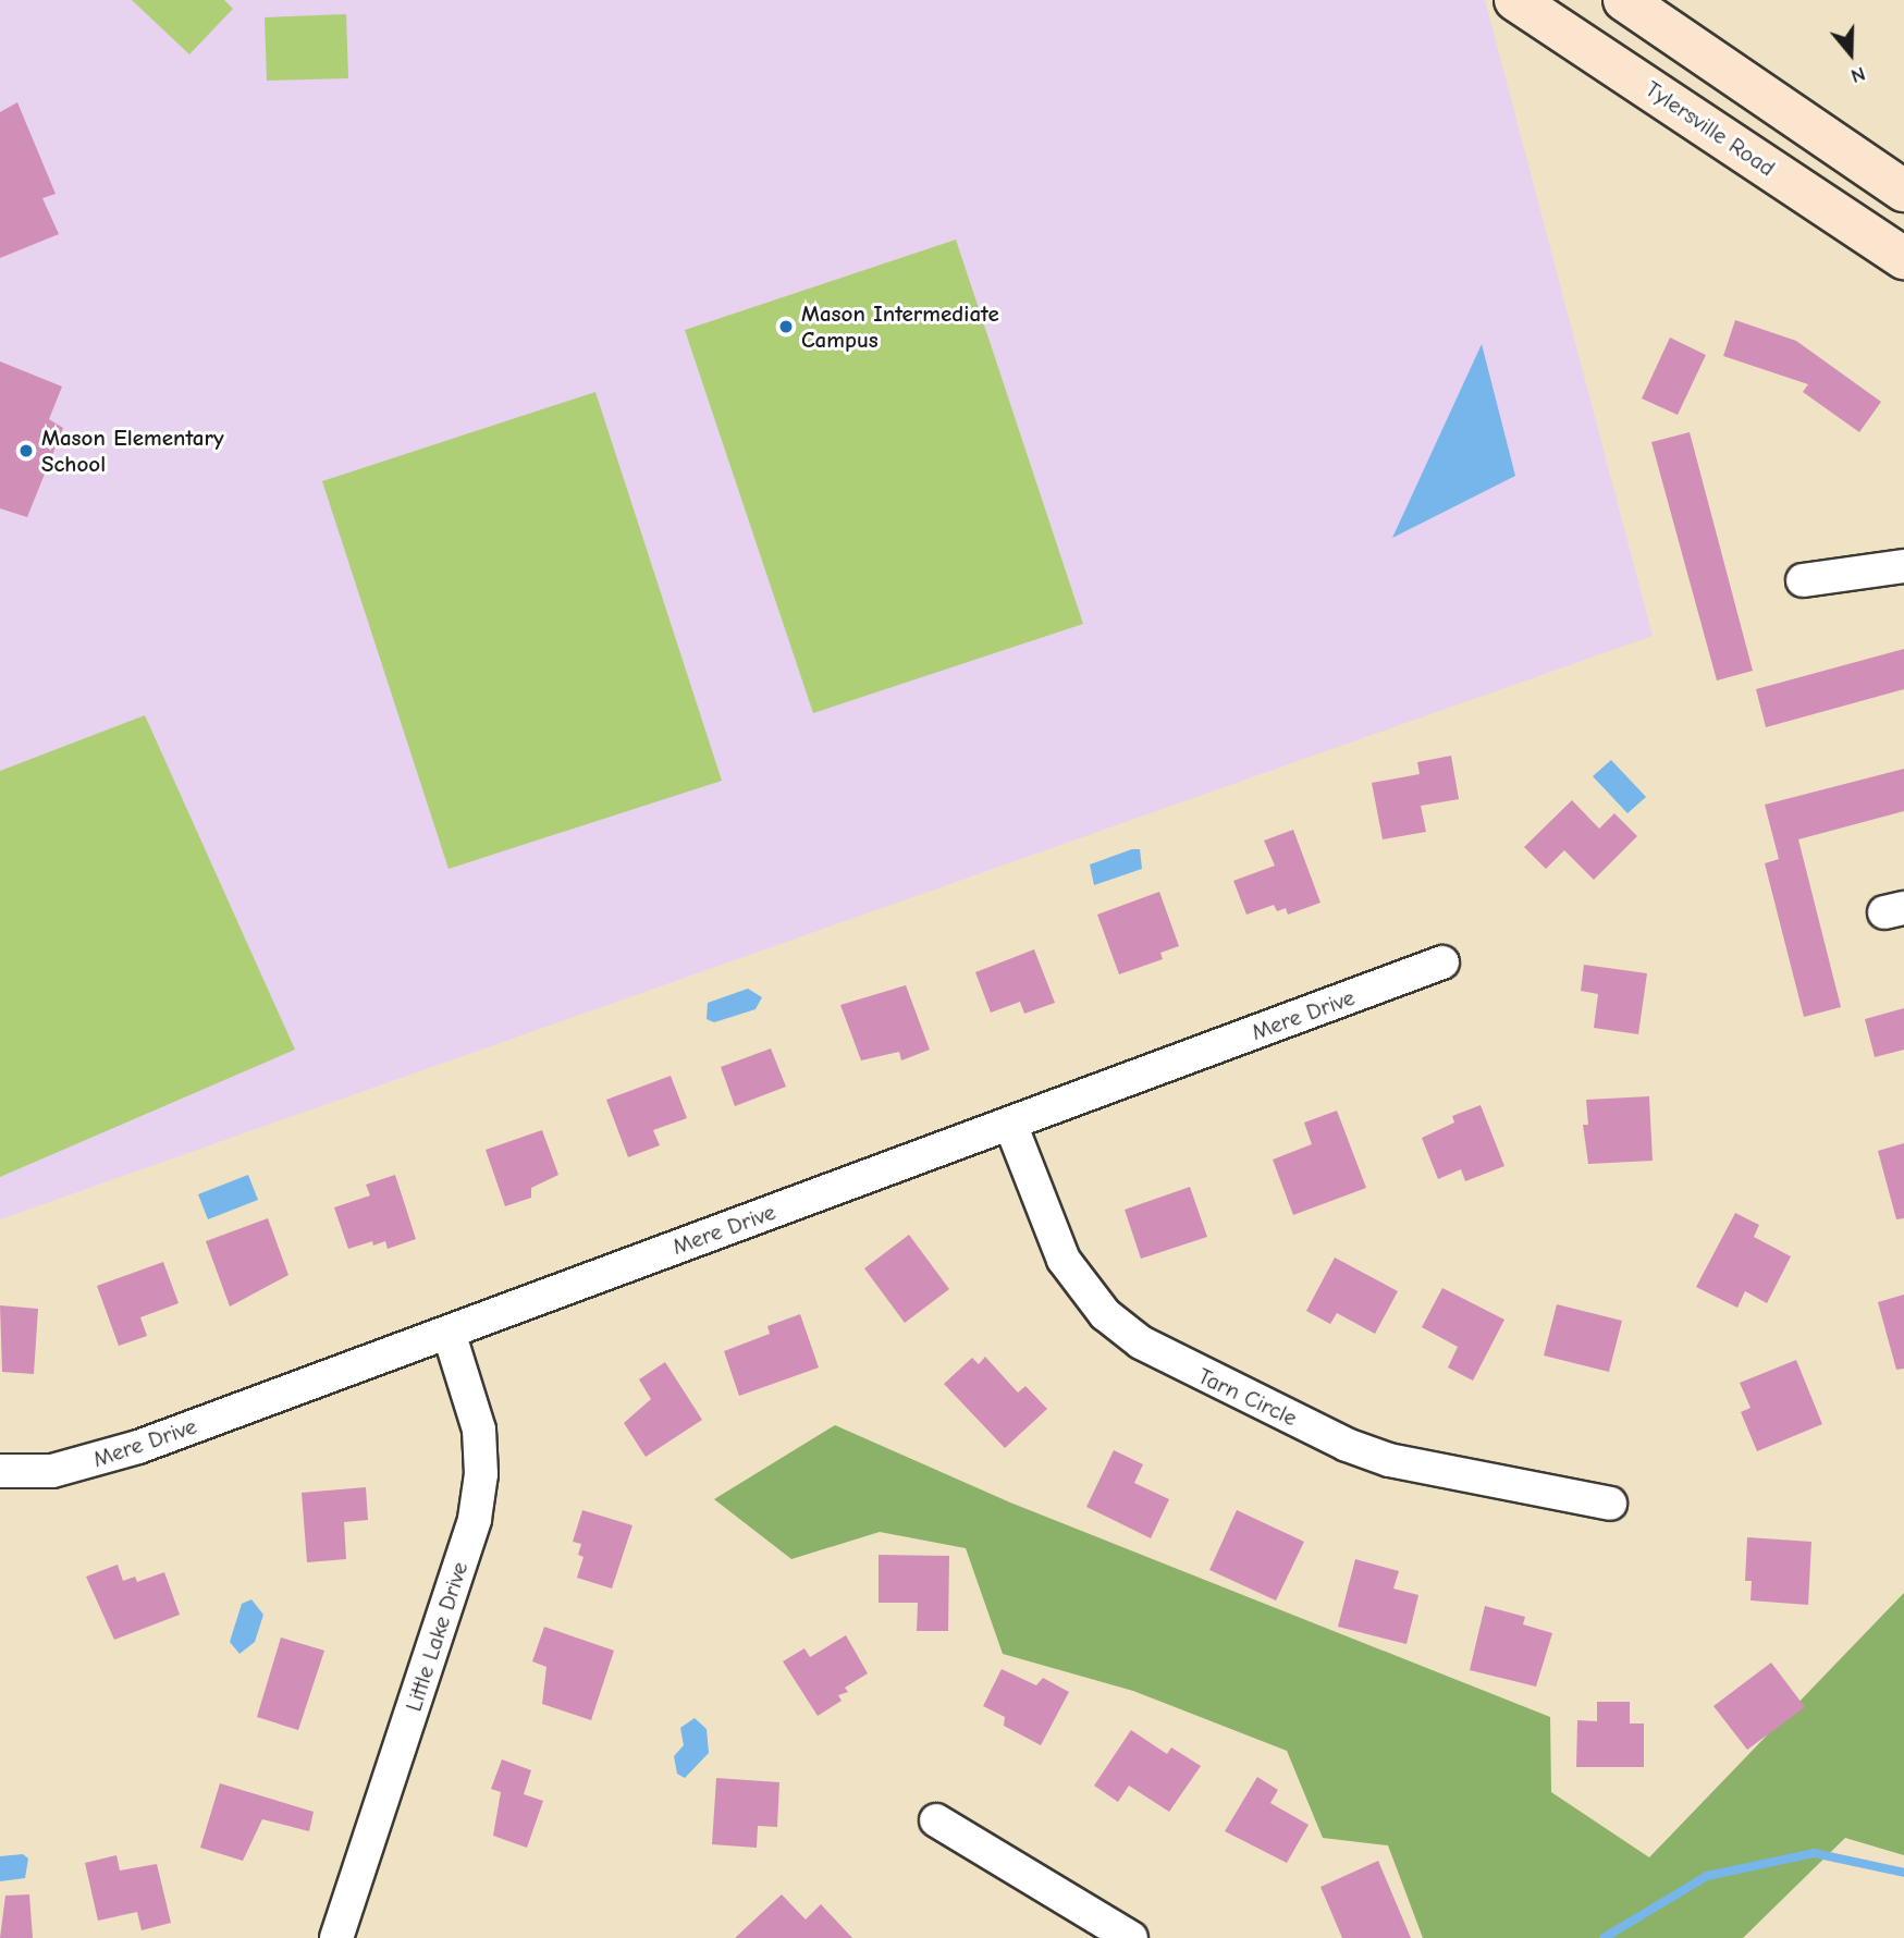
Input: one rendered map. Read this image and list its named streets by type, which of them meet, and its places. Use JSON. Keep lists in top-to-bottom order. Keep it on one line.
{"streets":{"main road":["Tylersville Road"],"street":["Mere Drive","Tarn Circle","Little Lake Drive"]},"crossings":[["Mere Drive","Tarn Circle"],["Mere Drive","Little Lake Drive"]],"places":["Mason Intermediate Campus","Mason Elementary School"],"north":"bottom"}
